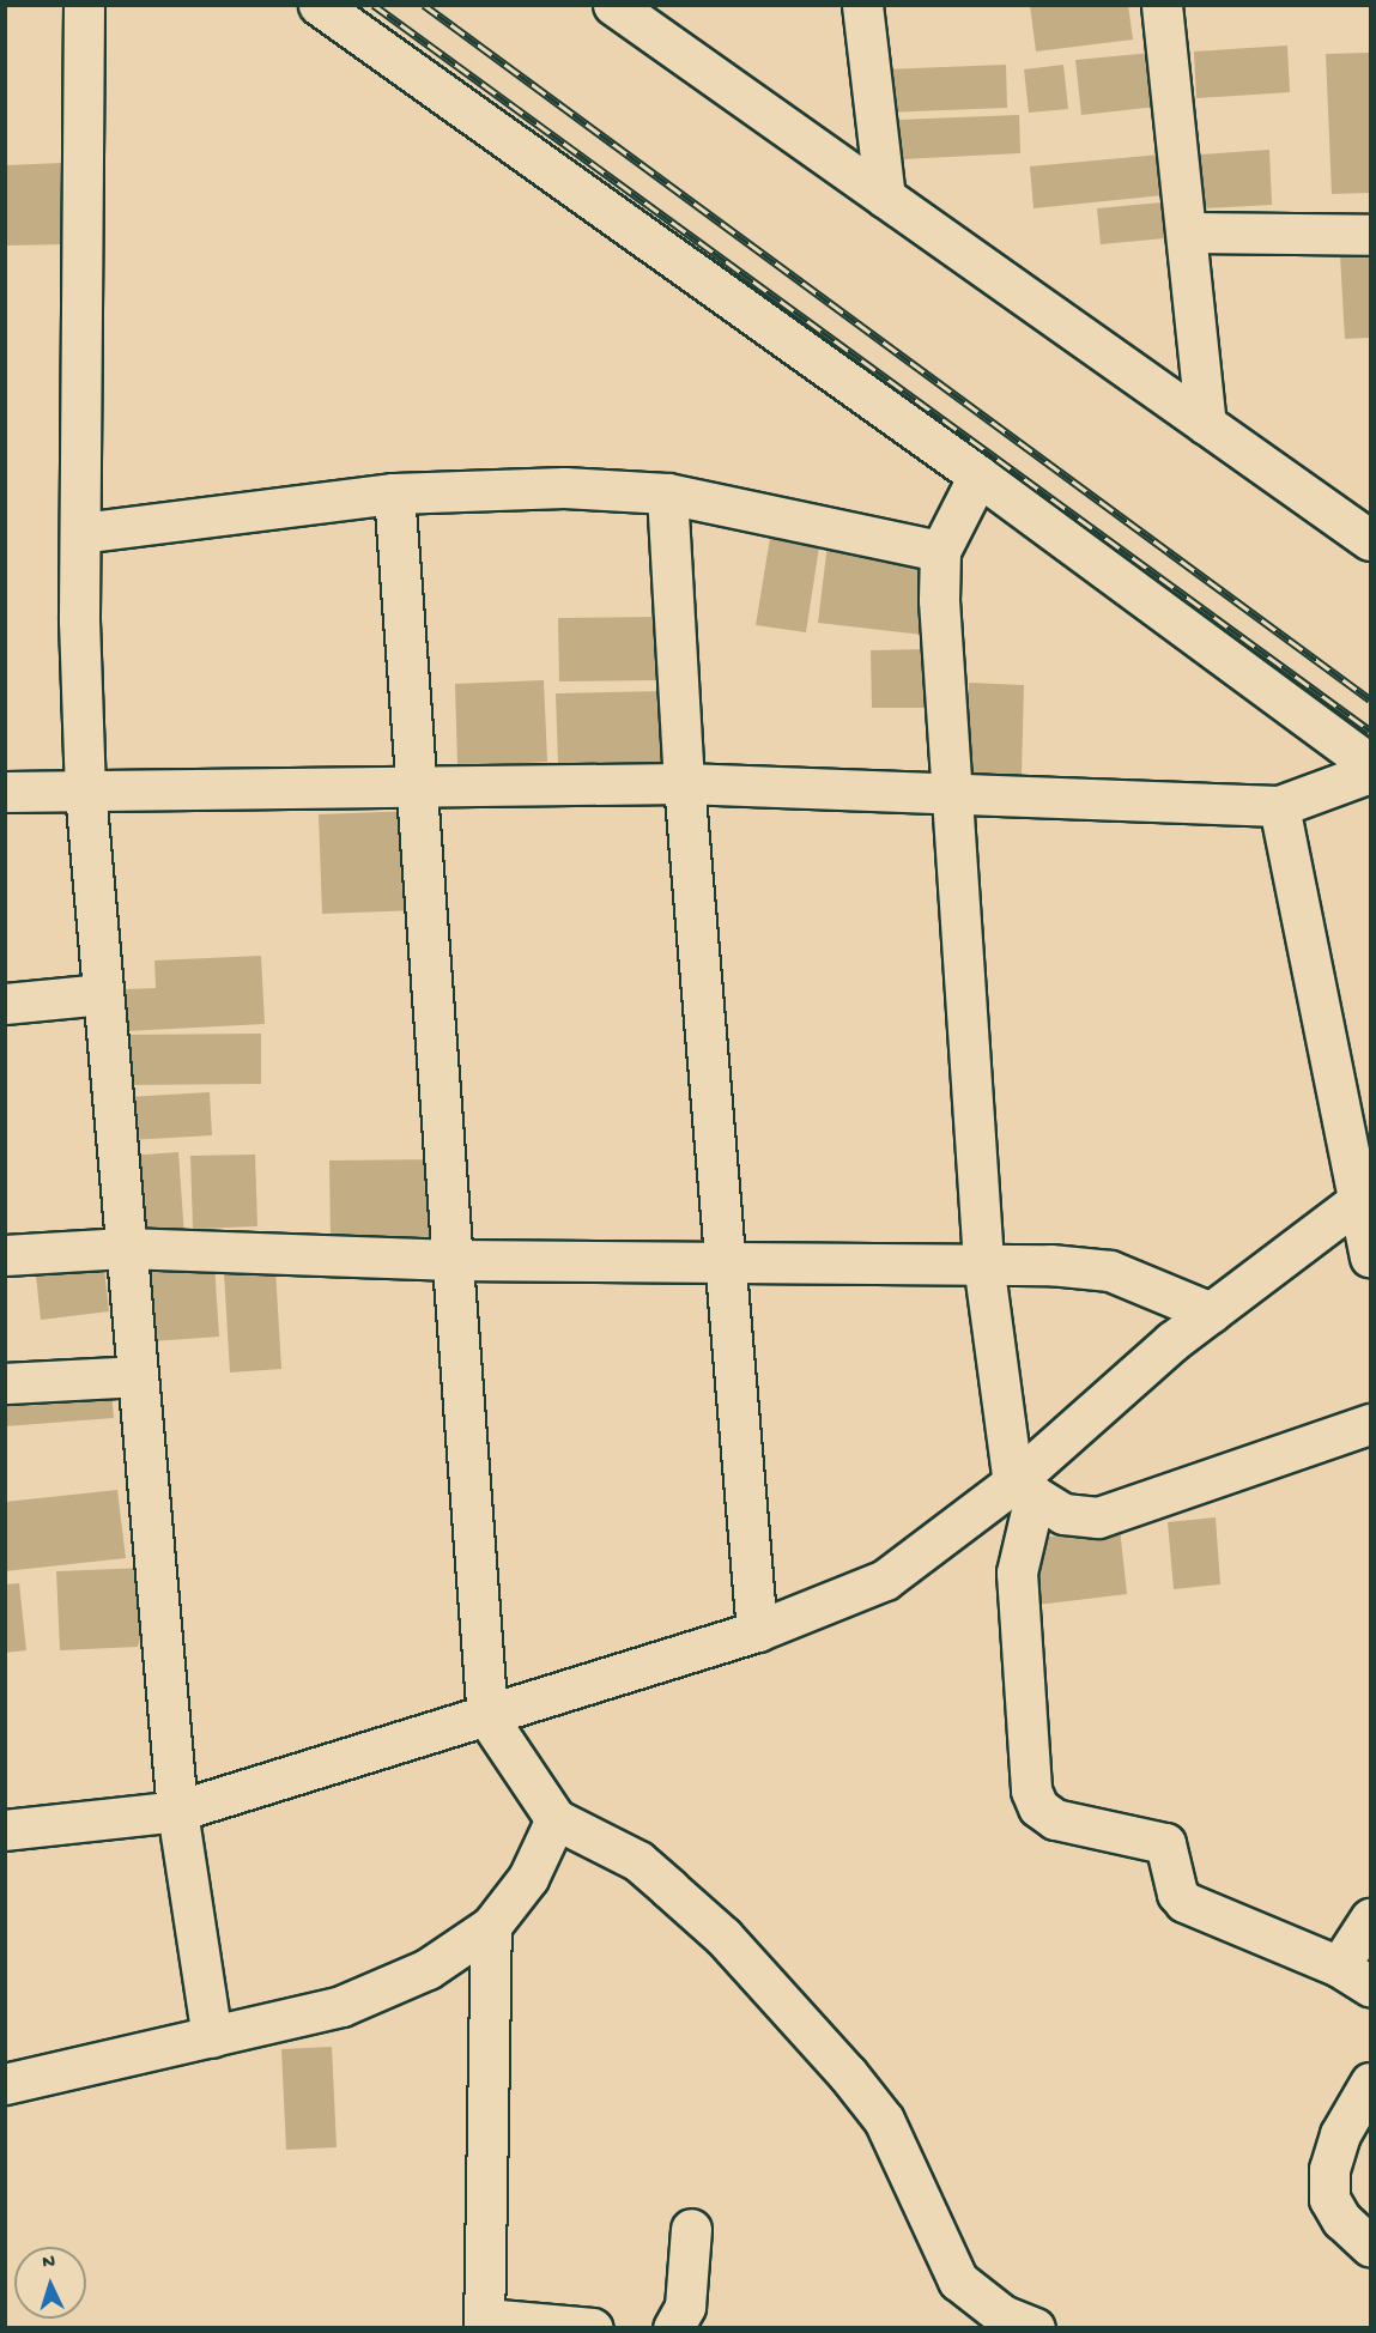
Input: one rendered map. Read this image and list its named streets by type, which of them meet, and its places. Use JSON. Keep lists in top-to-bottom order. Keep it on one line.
{"north":"top"}
